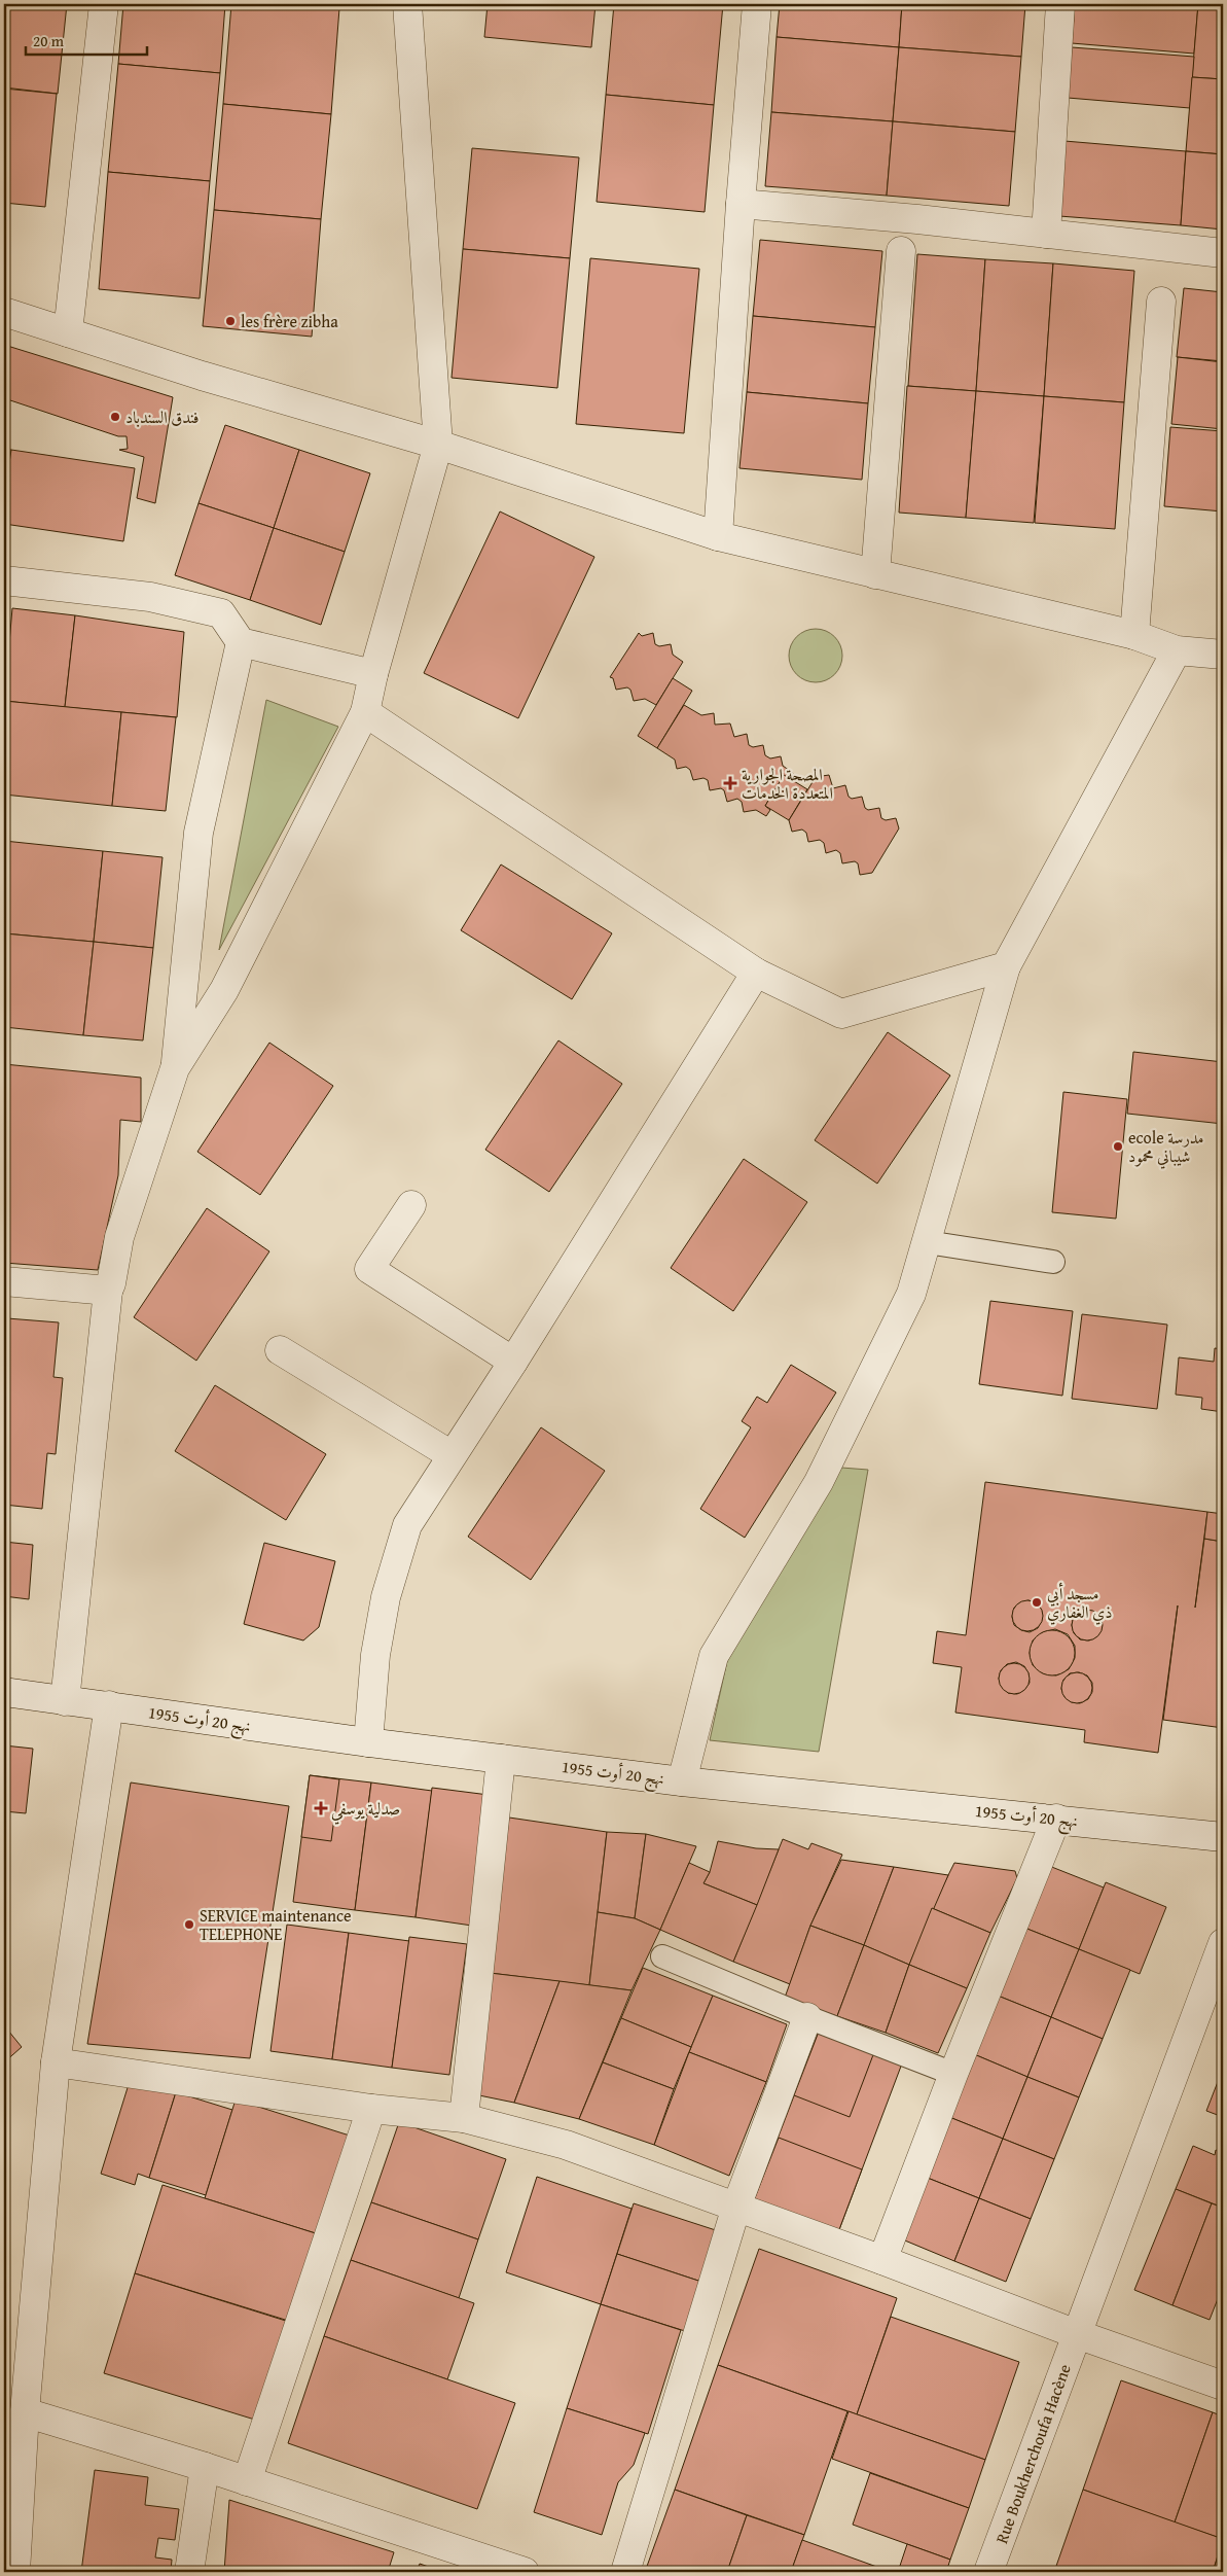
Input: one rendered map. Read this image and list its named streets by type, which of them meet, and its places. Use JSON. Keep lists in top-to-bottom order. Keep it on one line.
{"streets":{"street":["نهج 20 أوت 1955","Rue Boukherchoufa Hacène"]},"places":{"other":["les frère zibha","فندق السندباد","ecole مدرسة شيباني محمود","مسجد أبي ذي الغفاري","SERVICE maintenance TELEPHONE"],"health":["المصحة الجوارية المتعددة الخدمات","صدلية يوسفي"]},"scale_bar":"20 m"}
